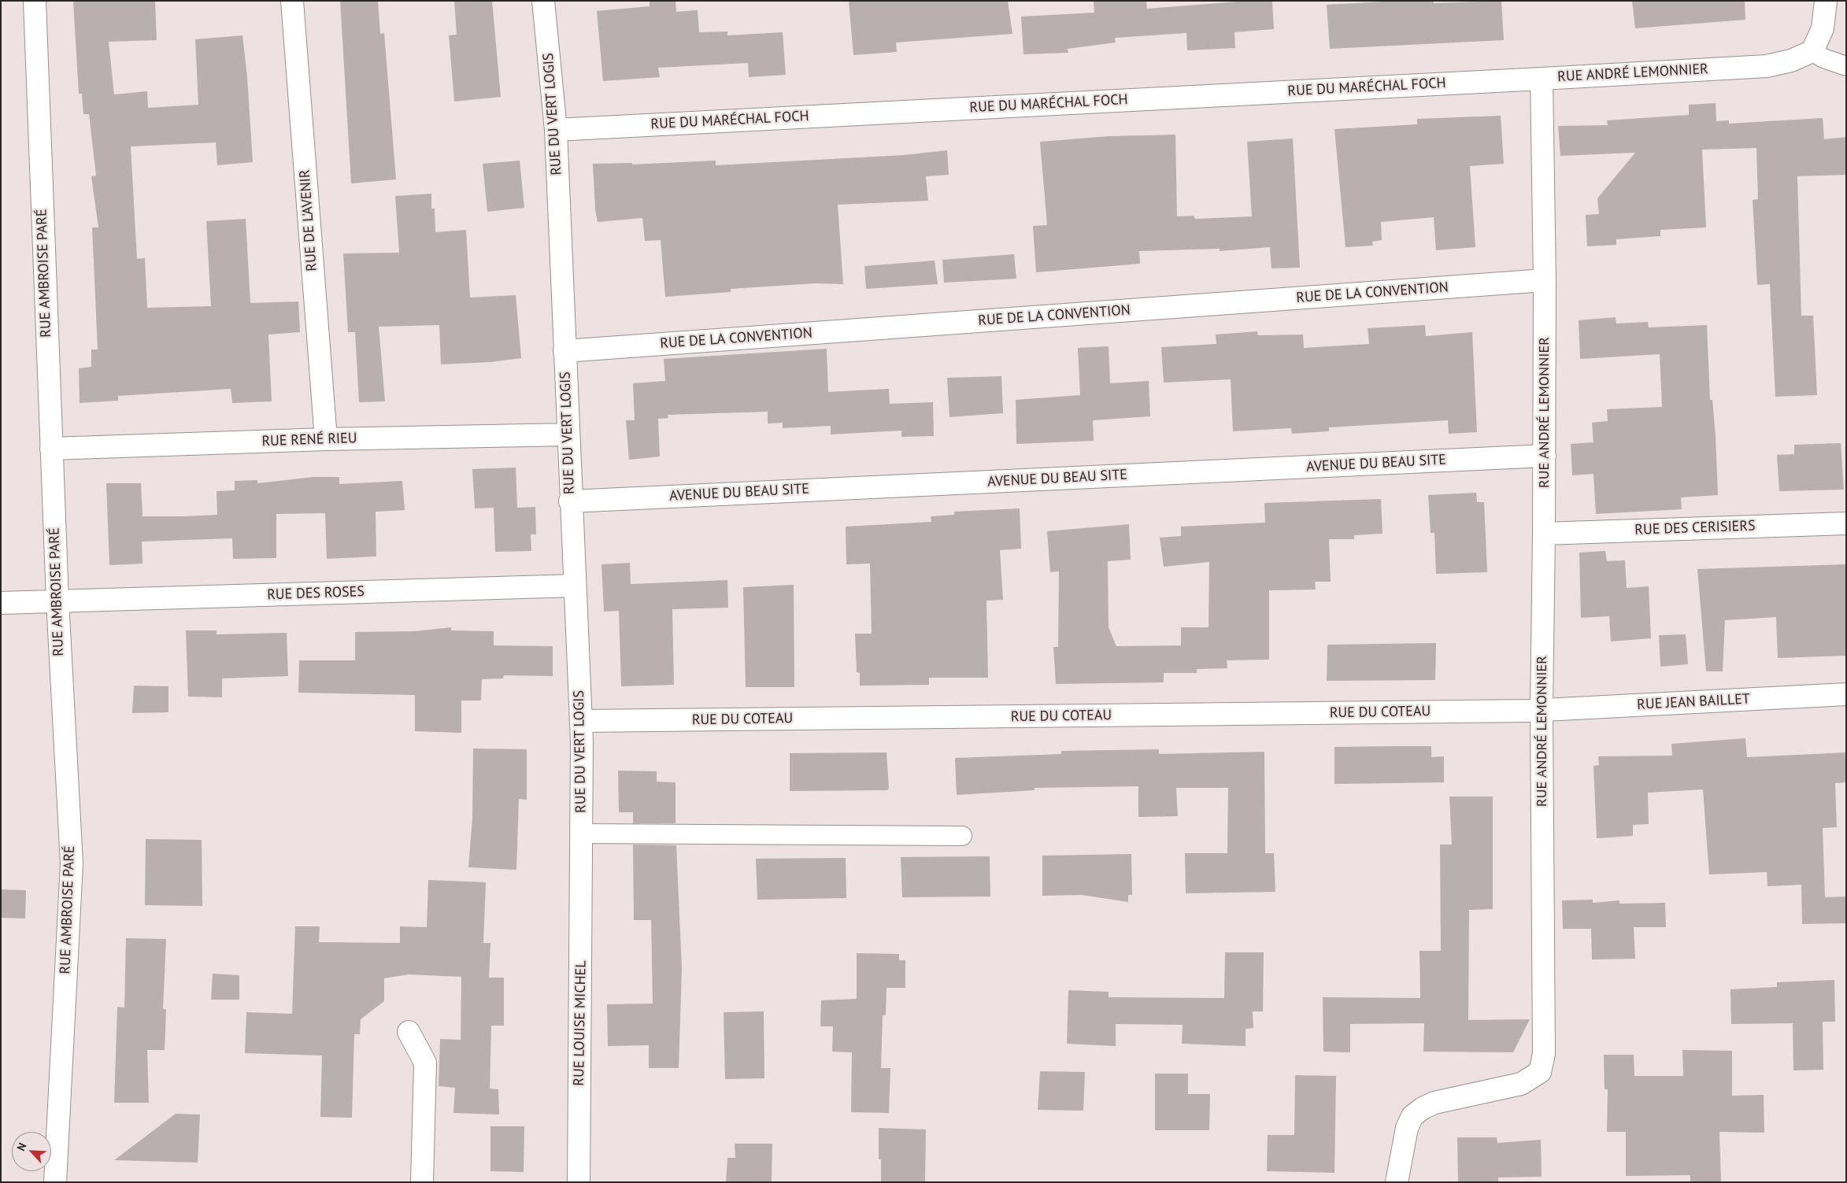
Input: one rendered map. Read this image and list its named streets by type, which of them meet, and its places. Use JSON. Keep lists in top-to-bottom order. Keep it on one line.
{"streets":{"street":["RUE ANDRÉ LEMONNIER","RUE DU MARÉCHAL FOCH","RUE DU VERT LOGIS","RUE DE L'AVENIR","RUE AMBROISE PARÉ","RUE DE LA CONVENTION","RUE RENÉ RIEU","AVENUE DU BEAU SITE","RUE DES CERISIERS","RUE DES ROSES","RUE JEAN BAILLET","RUE DU COTEAU","RUE LOUISE MICHEL"]},"crossings":[["RUE ANDRÉ LEMONNIER","RUE DU MARÉCHAL FOCH"],["RUE ANDRÉ LEMONNIER","RUE DE LA CONVENTION"],["RUE ANDRÉ LEMONNIER","AVENUE DU BEAU SITE"],["RUE ANDRÉ LEMONNIER","RUE DES CERISIERS"],["RUE ANDRÉ LEMONNIER","RUE JEAN BAILLET"],["RUE ANDRÉ LEMONNIER","RUE DU COTEAU"],["RUE DU MARÉCHAL FOCH","RUE DU VERT LOGIS"],["RUE DU VERT LOGIS","RUE DE LA CONVENTION"],["RUE DU VERT LOGIS","RUE RENÉ RIEU"],["RUE DU VERT LOGIS","AVENUE DU BEAU SITE"],["RUE DU VERT LOGIS","RUE DES ROSES"],["RUE DU VERT LOGIS","RUE DU COTEAU"],["RUE DU VERT LOGIS","RUE LOUISE MICHEL"],["RUE DE L'AVENIR","RUE RENÉ RIEU"],["RUE AMBROISE PARÉ","RUE RENÉ RIEU"],["RUE AMBROISE PARÉ","RUE DES ROSES"],["RUE JEAN BAILLET","RUE DU COTEAU"]],"north":"top left"}
